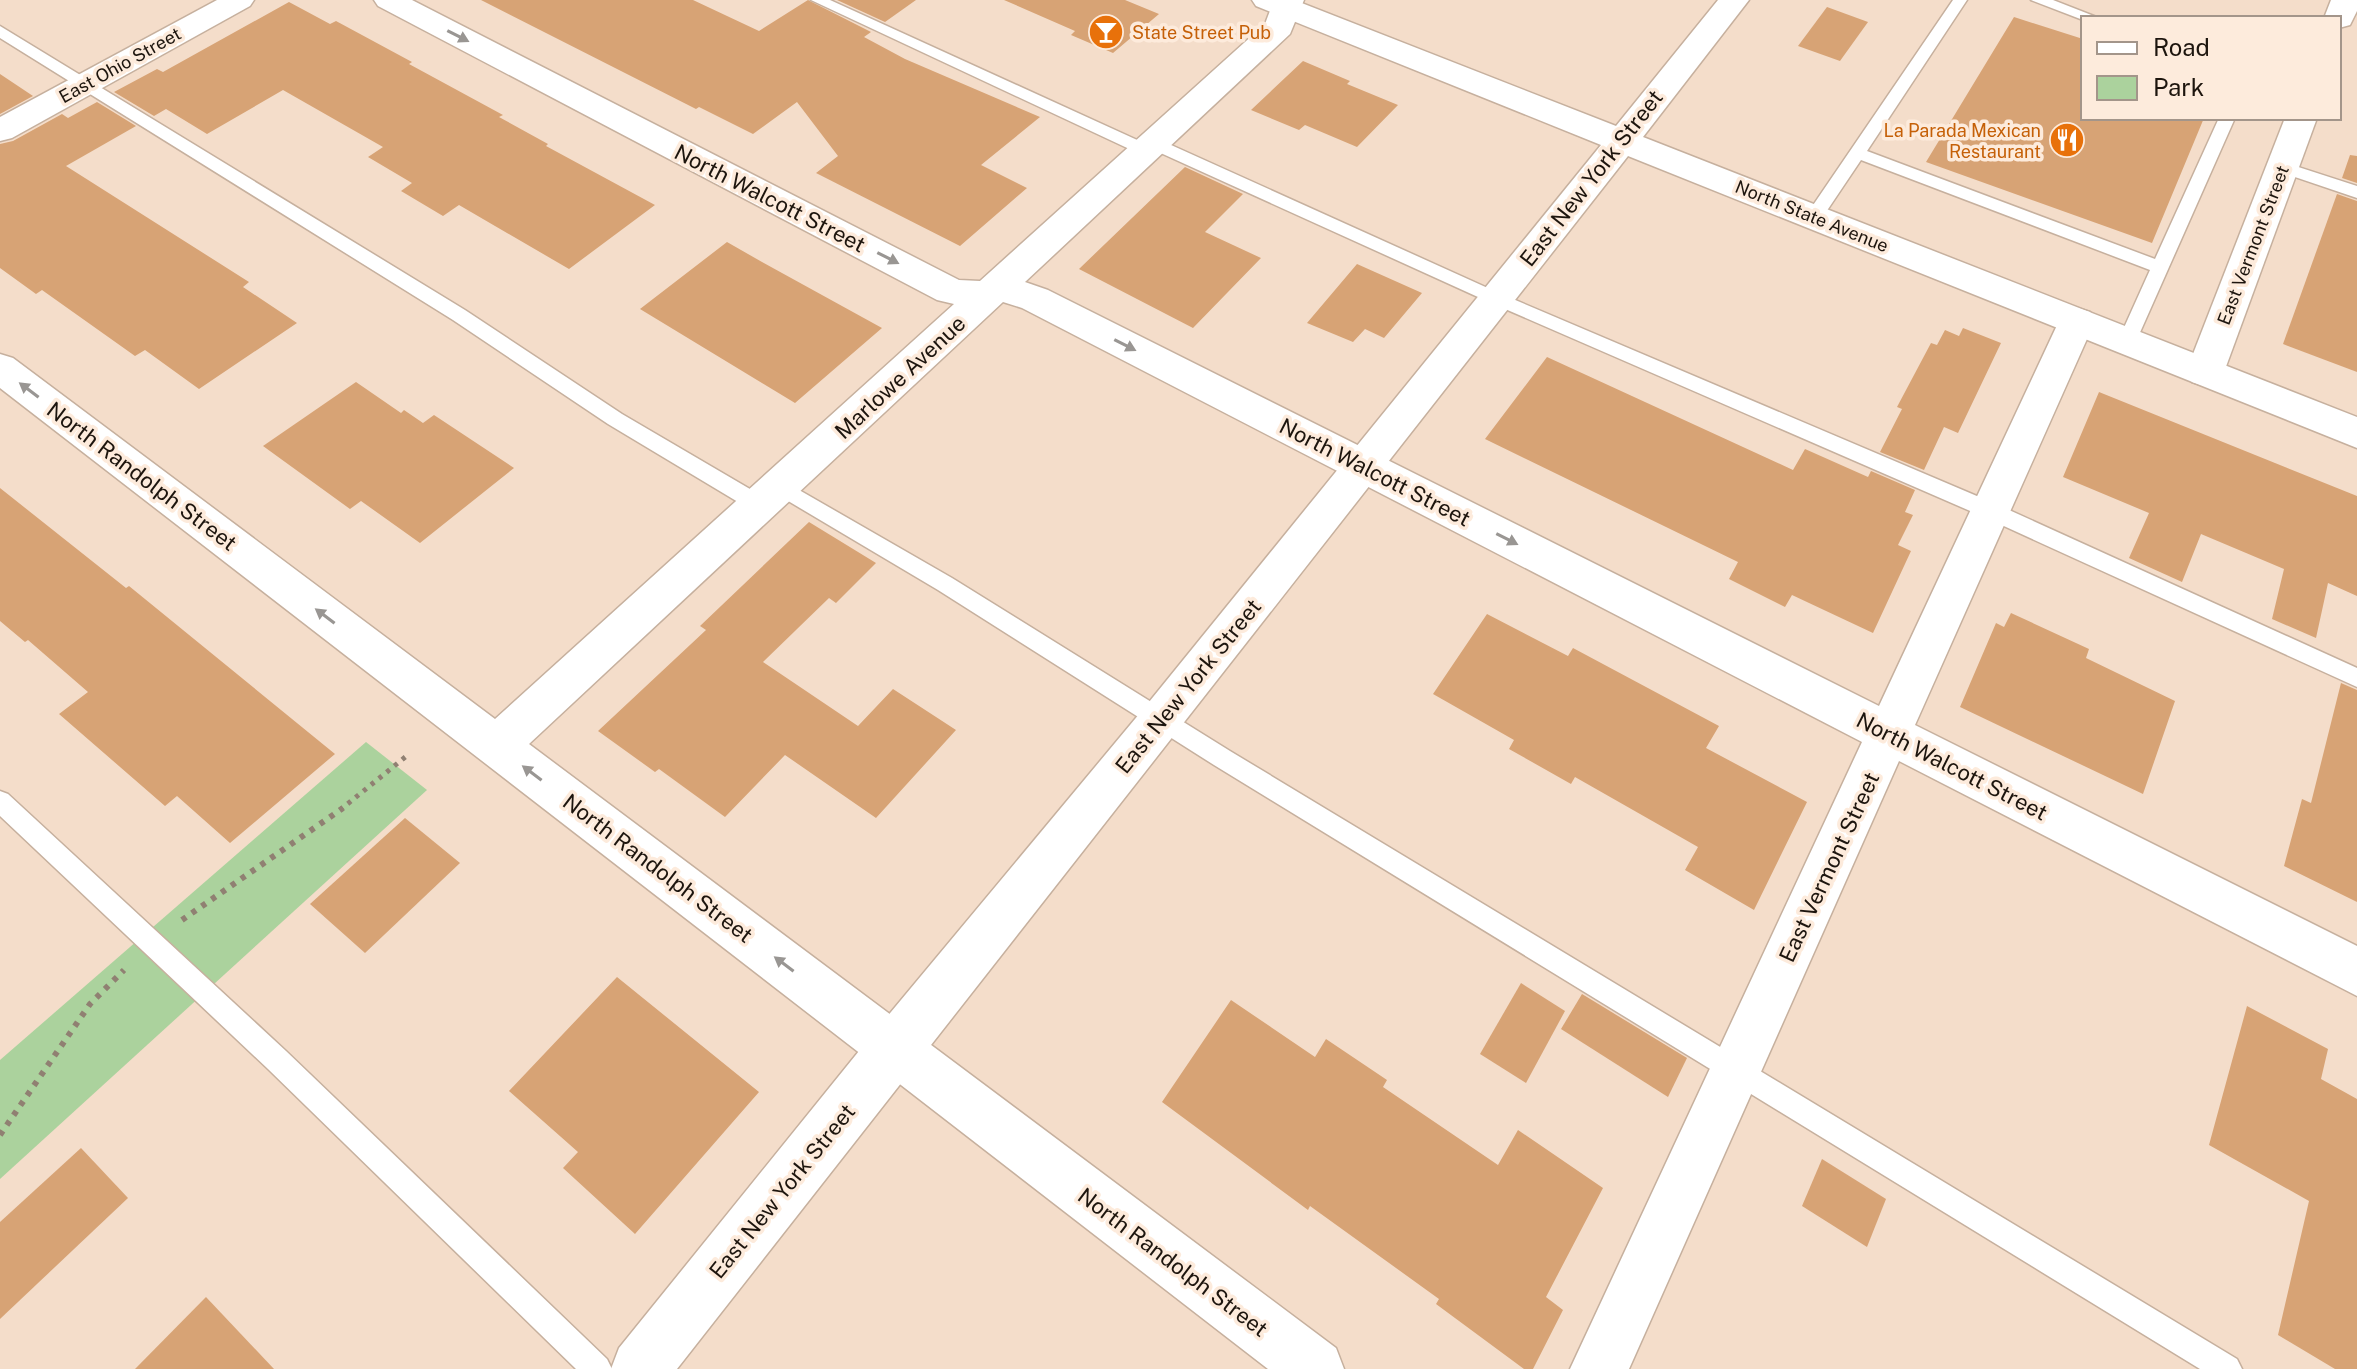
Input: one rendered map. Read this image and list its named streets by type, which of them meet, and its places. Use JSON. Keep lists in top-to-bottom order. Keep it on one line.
{"streets":{"street":["East Ohio Street","East New York Street","North Walcott Street","North State Avenue","East Vermont Street","Marlowe Avenue","North Randolph Street"]},"crossings":[["East New York Street","North Walcott Street"],["East New York Street","North State Avenue"],["East New York Street","North Randolph Street"],["North Walcott Street","East Vermont Street"],["North Walcott Street","Marlowe Avenue"],["North State Avenue","East Vermont Street"],["North State Avenue","Marlowe Avenue"],["Marlowe Avenue","North Randolph Street"]],"one_way":["North Walcott Street","North Randolph Street"],"places":{"bar":["State Street Pub"],"restaurant":["La Parada Mexican Restaurant"]},"legend":["Road","Park"]}
